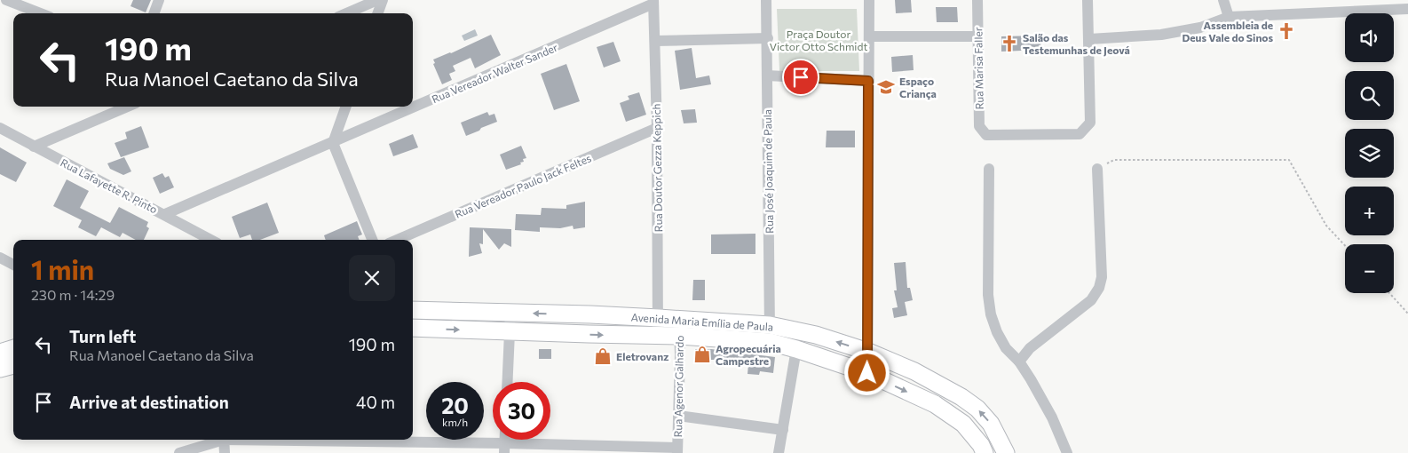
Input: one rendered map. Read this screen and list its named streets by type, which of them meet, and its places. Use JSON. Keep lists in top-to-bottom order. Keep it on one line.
{"streets":{"main road":["Avenida Maria Emília de Paula"],"street":["Rua Marisa Faller","Rua Vereador Walter Sander","Rua Doutor Gezza Keppich","Rua José Joaquim de Paula","Rua Lafayette R. Pinto","Rua Vereador Paulo Jack Feltes","Rua Agenor Galhardo"]},"crossings":[["Rua Vereador Walter Sander","Rua Doutor Gezza Keppich"],["Rua Vereador Walter Sander","Rua Lafayette R. Pinto"],["Rua Doutor Gezza Keppich","Rua Vereador Paulo Jack Feltes"],["Rua Doutor Gezza Keppich","Avenida Maria Emília de Paula"],["Rua José Joaquim de Paula","Avenida Maria Emília de Paula"],["Avenida Maria Emília de Paula","Rua Agenor Galhardo"]],"parks":["Praça Doutor Victor Otto Schmidt"],"places":{"church":["Assembleia de Deus Vale do Sinos","Salão das Testemunhas de Jeová"],"school or university":["Espaço Criança"],"shop":["Agropecuária Campestre","Eletrovanz"]},"page":{"map_buttons":["+","−"],"turn":["190 m","Rua Manoel Caetano da Silva"],"heading":["1 min","230 m · 14:29"],"list":[{"name":"Turn left","note":"Rua Manoel Caetano da Silva","value":"190 m"},{"name":"Arrive at destination","value":"40 m"}],"speed":"20 km/h","limit":"30"}}
